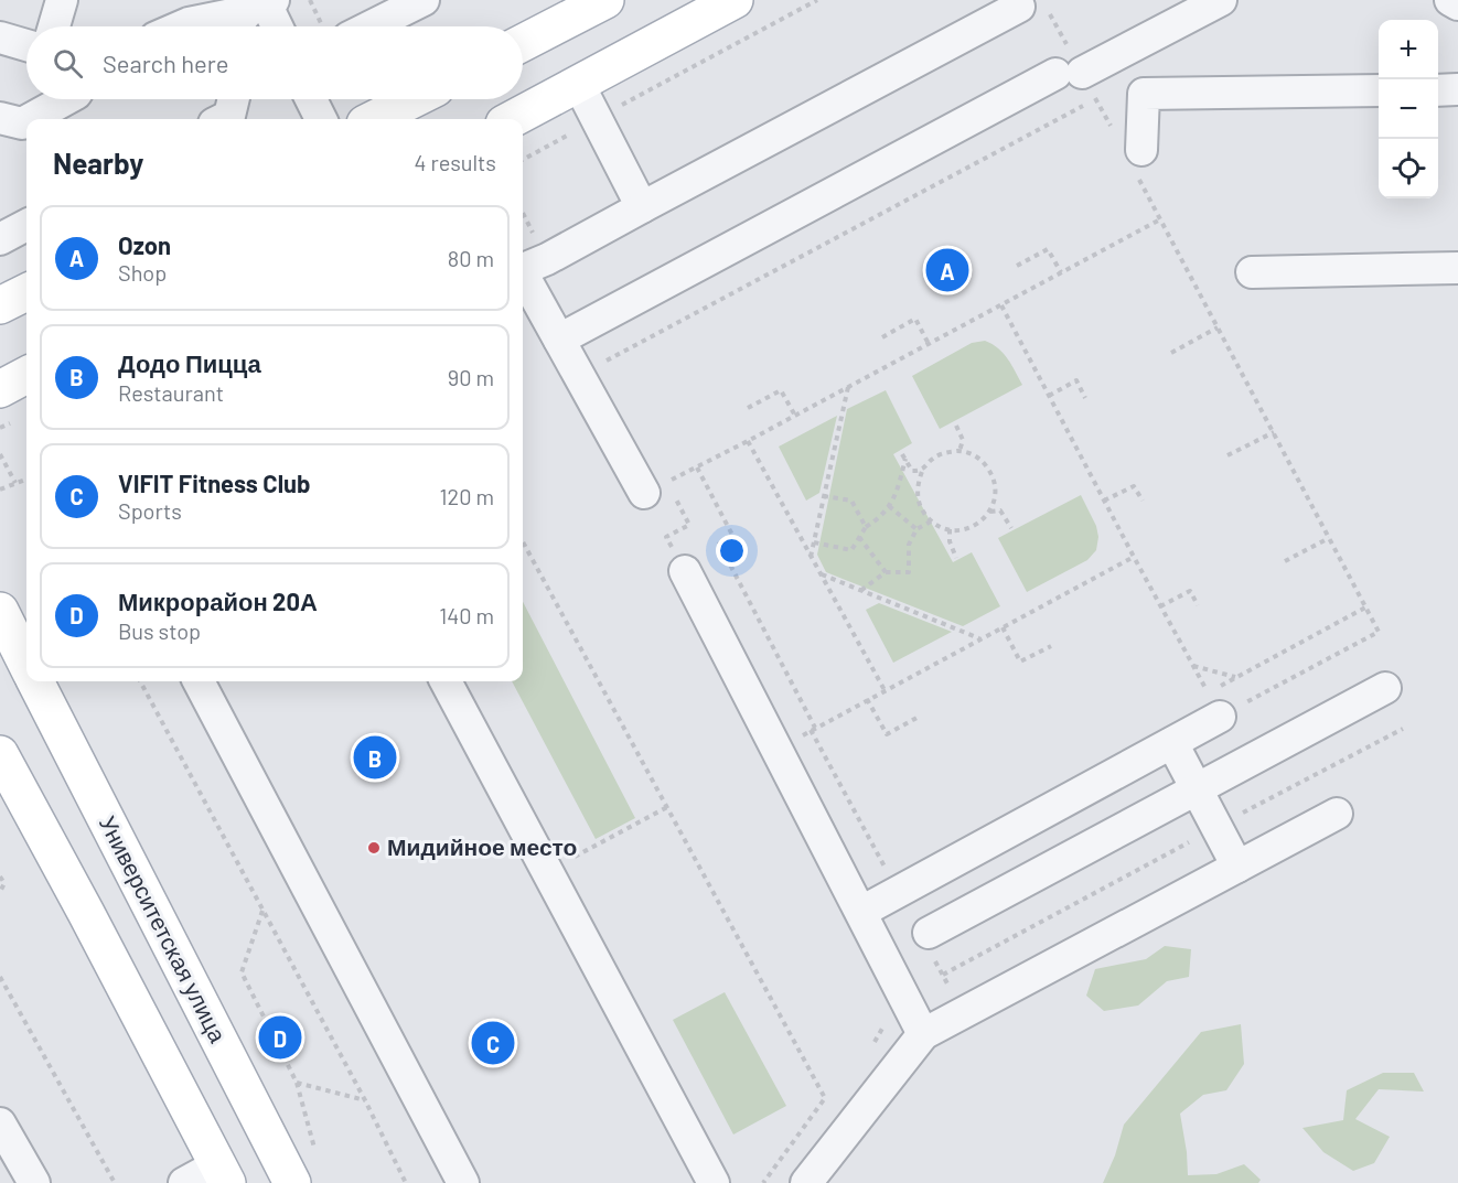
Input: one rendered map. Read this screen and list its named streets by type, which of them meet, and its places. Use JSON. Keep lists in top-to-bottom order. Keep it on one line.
{"streets":{"main road":["Университетская улица"]},"places":["Мидийное место"],"page":{"map_buttons":["+","−"],"search":"Search here","heading":["Nearby","4 results"],"list":[{"mark":"A","name":"Ozon","note":"Shop","value":"80 m"},{"mark":"B","name":"Додо Пицца","note":"Restaurant","value":"90 m"},{"mark":"C","name":"VIFIT Fitness Club","note":"Sports","value":"120 m"},{"mark":"D","name":"Микрорайон 20А","note":"Bus stop","value":"140 m"}],"pins":["A","B","D","C"]}}
